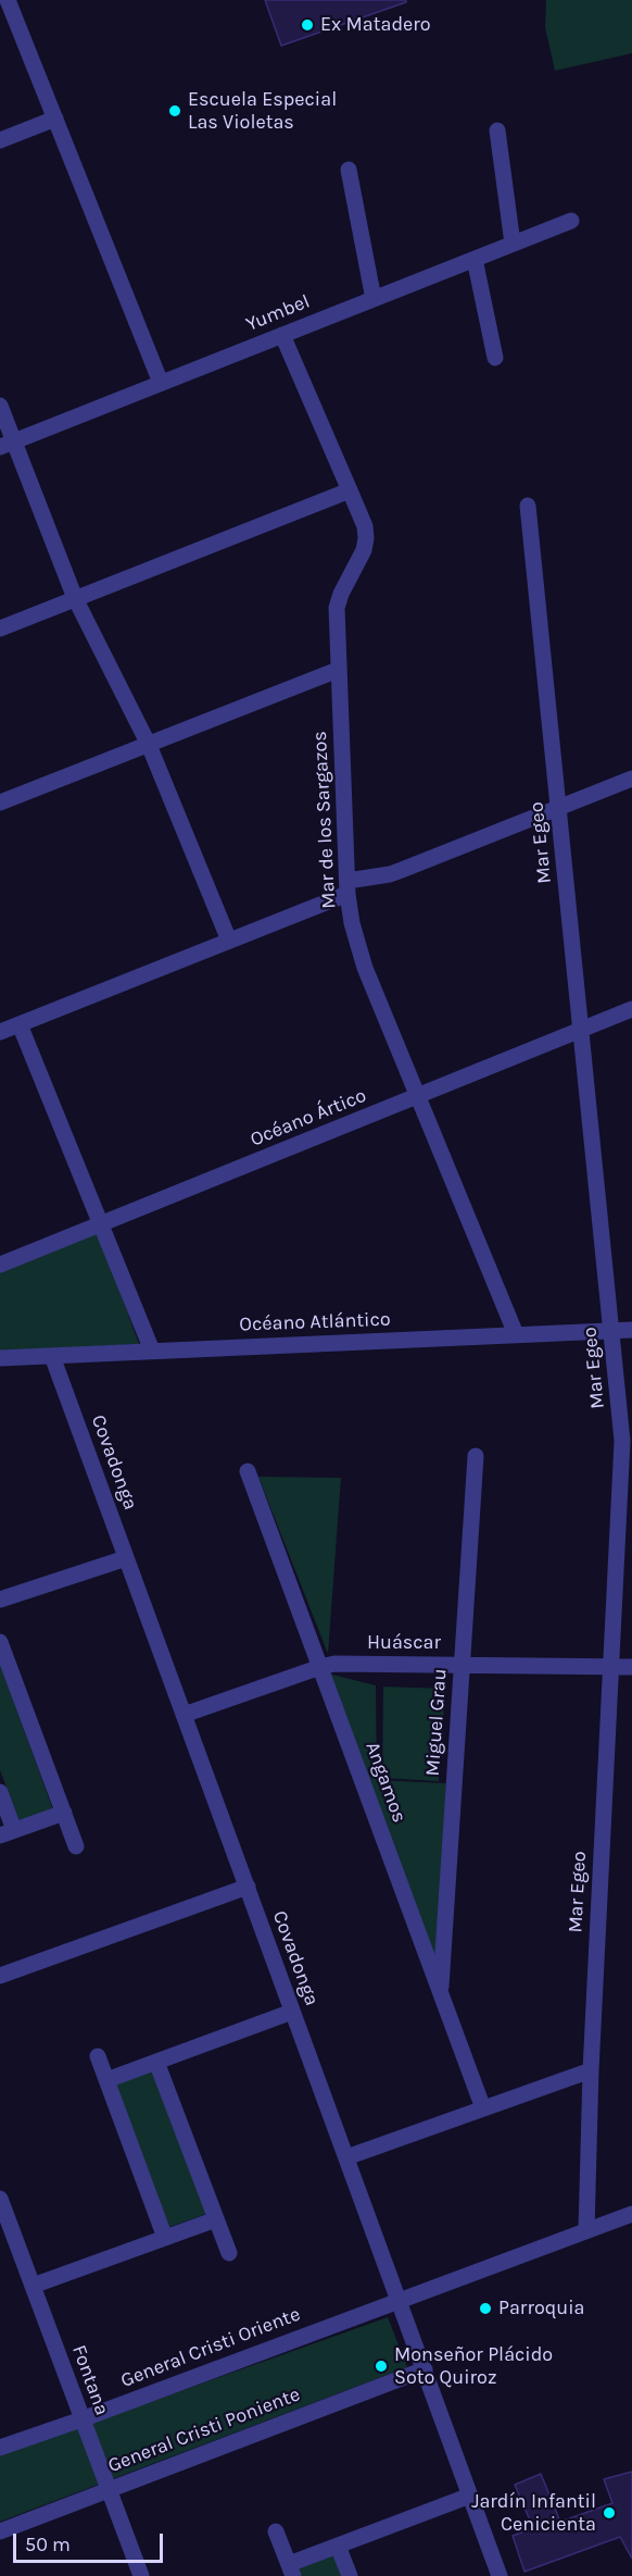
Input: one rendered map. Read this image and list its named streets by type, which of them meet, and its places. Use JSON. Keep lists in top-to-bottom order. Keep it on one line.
{"streets":{"street":["Yumbel","Mar de los Sargazos","Mar Egeo","Océano Ártico","Océano Atlántico","Covadonga","Huáscar","Miguel Grau","Angamos","General Cristi Oriente","Fontana","General Cristi Poniente"]},"crossings":[["Yumbel","Mar de los Sargazos"],["Mar de los Sargazos","Océano Ártico"],["Mar de los Sargazos","Océano Atlántico"],["Mar Egeo","Océano Ártico"],["Mar Egeo","Océano Atlántico"],["Mar Egeo","Huáscar"],["Mar Egeo","General Cristi Oriente"],["Océano Atlántico","Covadonga"],["Covadonga","Huáscar"],["Covadonga","General Cristi Oriente"],["Covadonga","General Cristi Poniente"],["Huáscar","Miguel Grau"],["Huáscar","Angamos"],["Miguel Grau","Angamos"],["General Cristi Oriente","Fontana"],["Fontana","General Cristi Poniente"]],"places":["Ex Matadero","Escuela Especial Las Violetas","Parroquia","Monseñor Plácido Soto Quiroz","Jardín Infantil Cenicienta"],"scale_bar":"50 m"}
